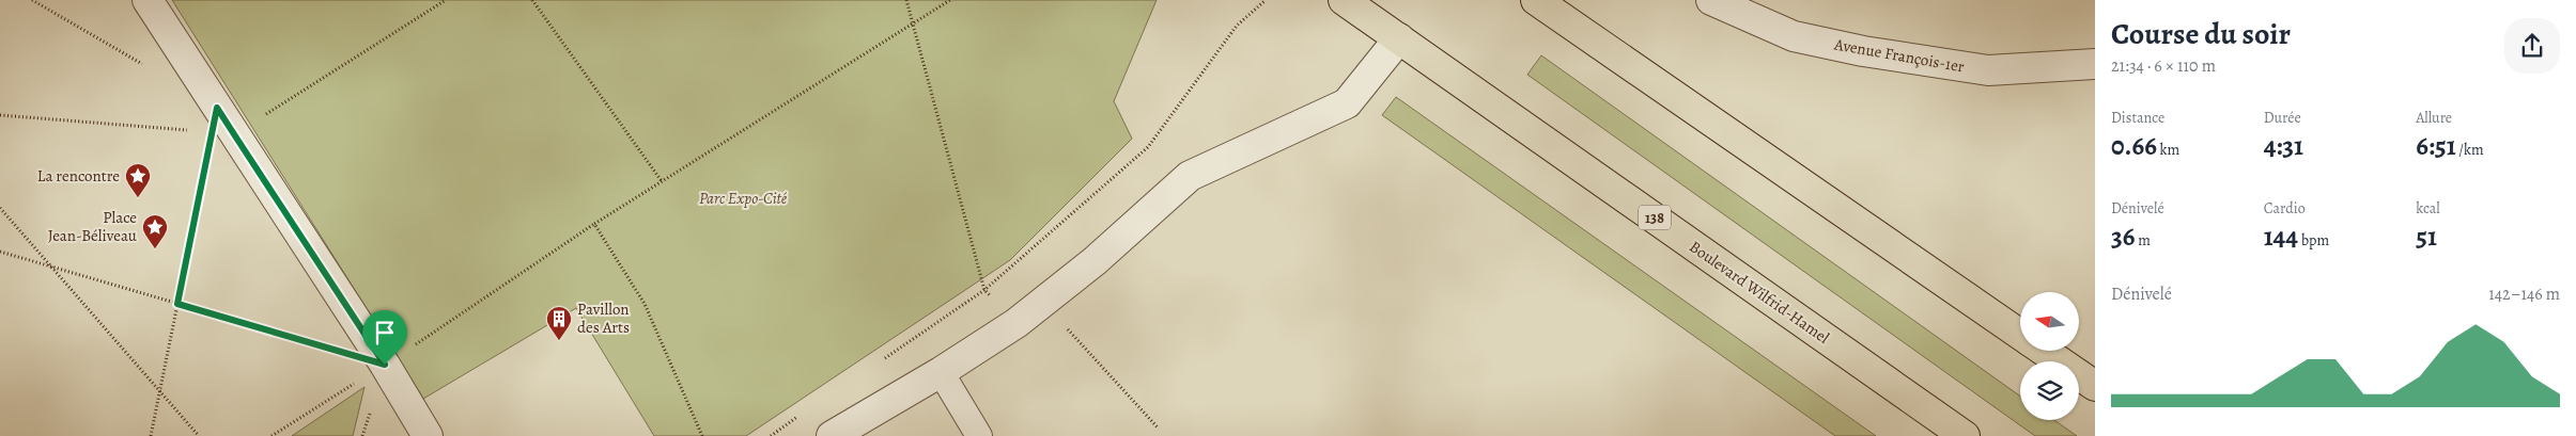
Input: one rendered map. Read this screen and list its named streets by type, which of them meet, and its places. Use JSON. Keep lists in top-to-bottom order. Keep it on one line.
{"streets":{"main road":["138","Boulevard Wilfrid-Hamel"],"street":["Avenue François-1er"]},"parks":["Parc Expo-Cité"],"places":{"place":["La rencontre","Place Jean-Béliveau"],"building":["Pavillon des Arts"]},"north":"left","page":{"heading":["Course du soir","21:34 · 6 × 110 m"],"stats":[["Distance","0.66 km"],["Durée","4:31"],["Allure","6:51 /km"],["Dénivelé","36 m"],["Cardio","144 bpm"],["kcal","51"]],"chart":["Dénivelé","142–146 m"]}}
